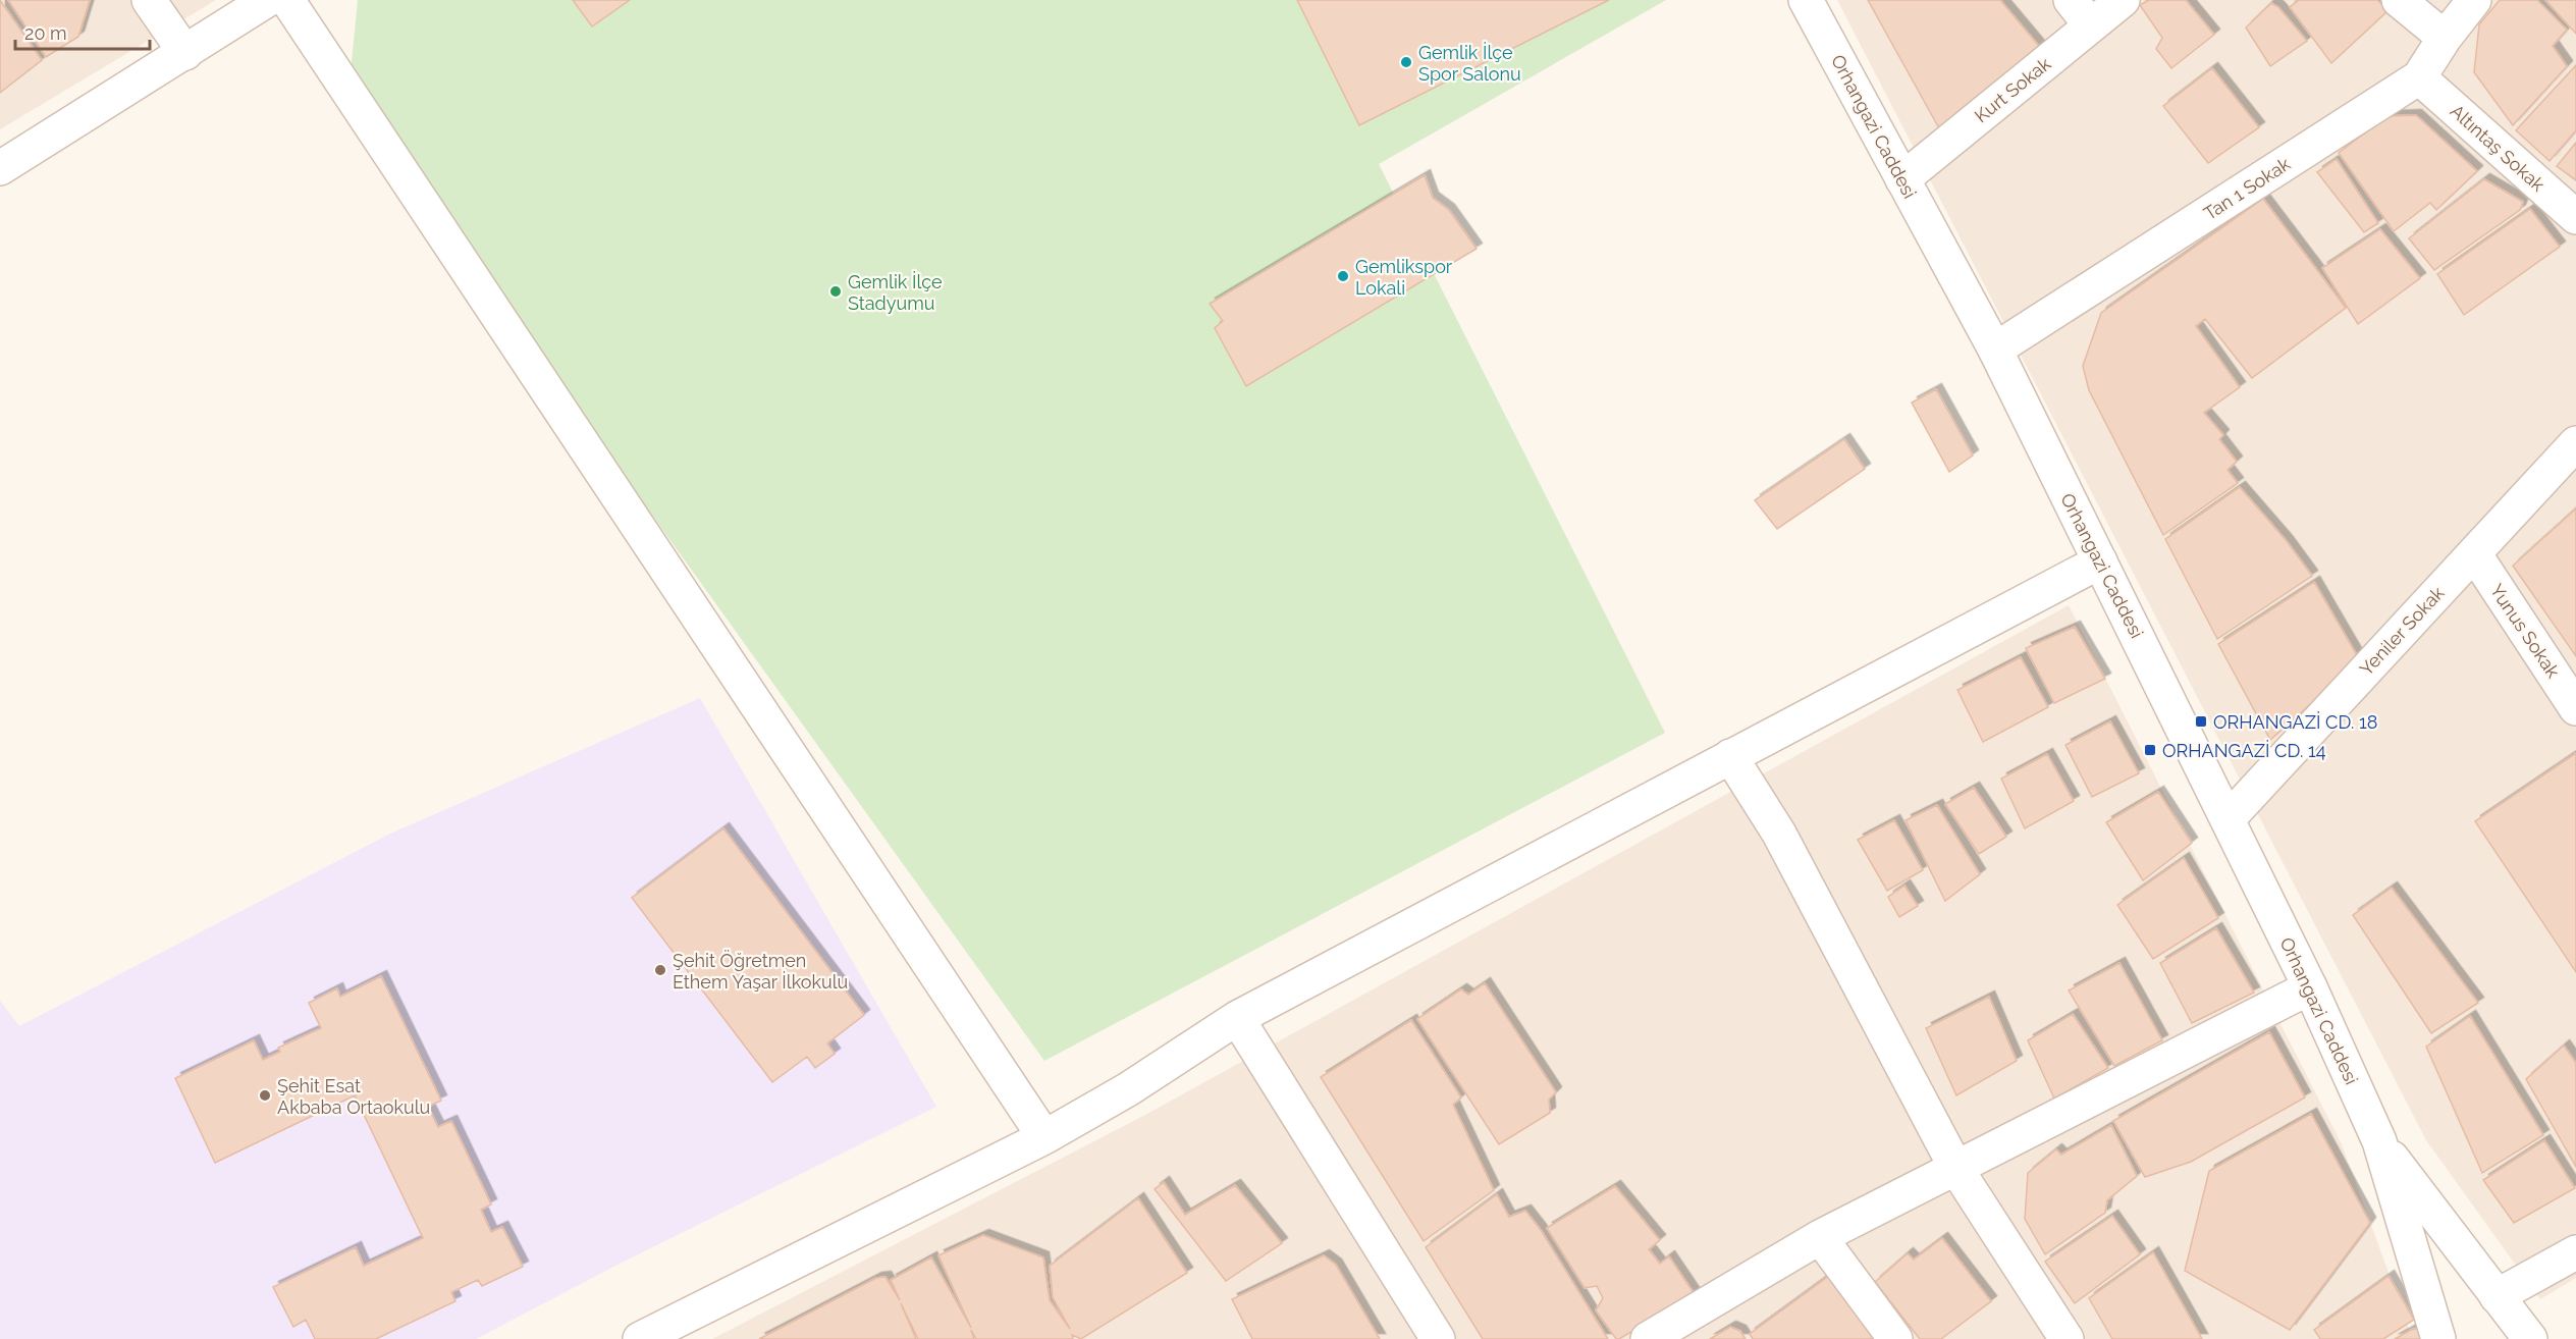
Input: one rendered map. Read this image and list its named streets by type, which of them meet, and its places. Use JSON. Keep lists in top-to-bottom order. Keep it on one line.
{"streets":{"street":["Kurt Sokak","Orhangazi Caddesi","Altıntaş Sokak","Tan 1 Sokak","Yeniler Sokak","Yunus Sokak"]},"crossings":[["Kurt Sokak","Orhangazi Caddesi"],["Orhangazi Caddesi","Tan 1 Sokak"],["Orhangazi Caddesi","Yeniler Sokak"],["Altıntaş Sokak","Tan 1 Sokak"],["Yeniler Sokak","Yunus Sokak"]],"places":{"other":["Gemlik İlçe Spor Salonu","Gemlikspor Lokali","Gemlik İlçe Stadyumu","Şehit Öğretmen Ethem Yaşar İlkokulu","Şehit Esat Akbaba Ortaokulu"],"transit":["ORHANGAZİ CD. 18","ORHANGAZİ CD. 14"]},"scale_bar":"20 m"}
